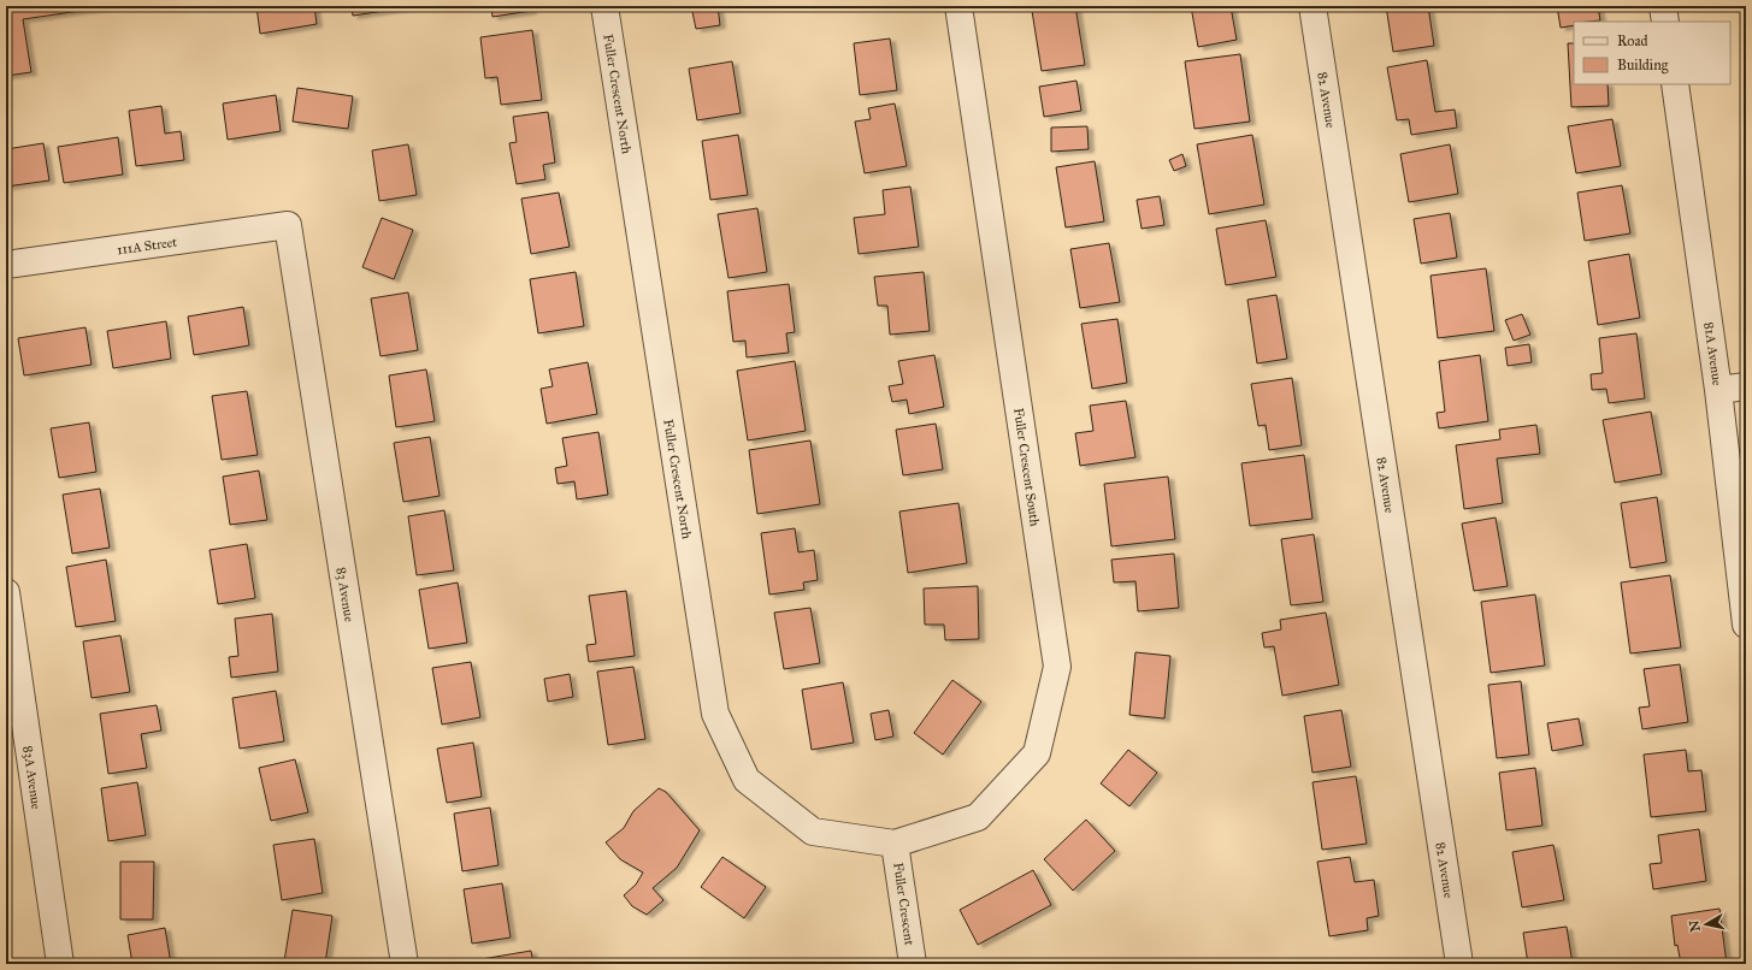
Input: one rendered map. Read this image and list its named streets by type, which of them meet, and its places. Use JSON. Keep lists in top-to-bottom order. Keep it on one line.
{"streets":{"street":["Fuller Crescent North","82 Avenue","111A Street","81A Avenue","Fuller Crescent South","83 Avenue","83A Avenue","Fuller Crescent"]},"crossings":[["Fuller Crescent North","Fuller Crescent South"],["Fuller Crescent North","Fuller Crescent"],["111A Street","83 Avenue"],["Fuller Crescent South","Fuller Crescent"]],"legend":["Road","Building"],"north":"left"}
